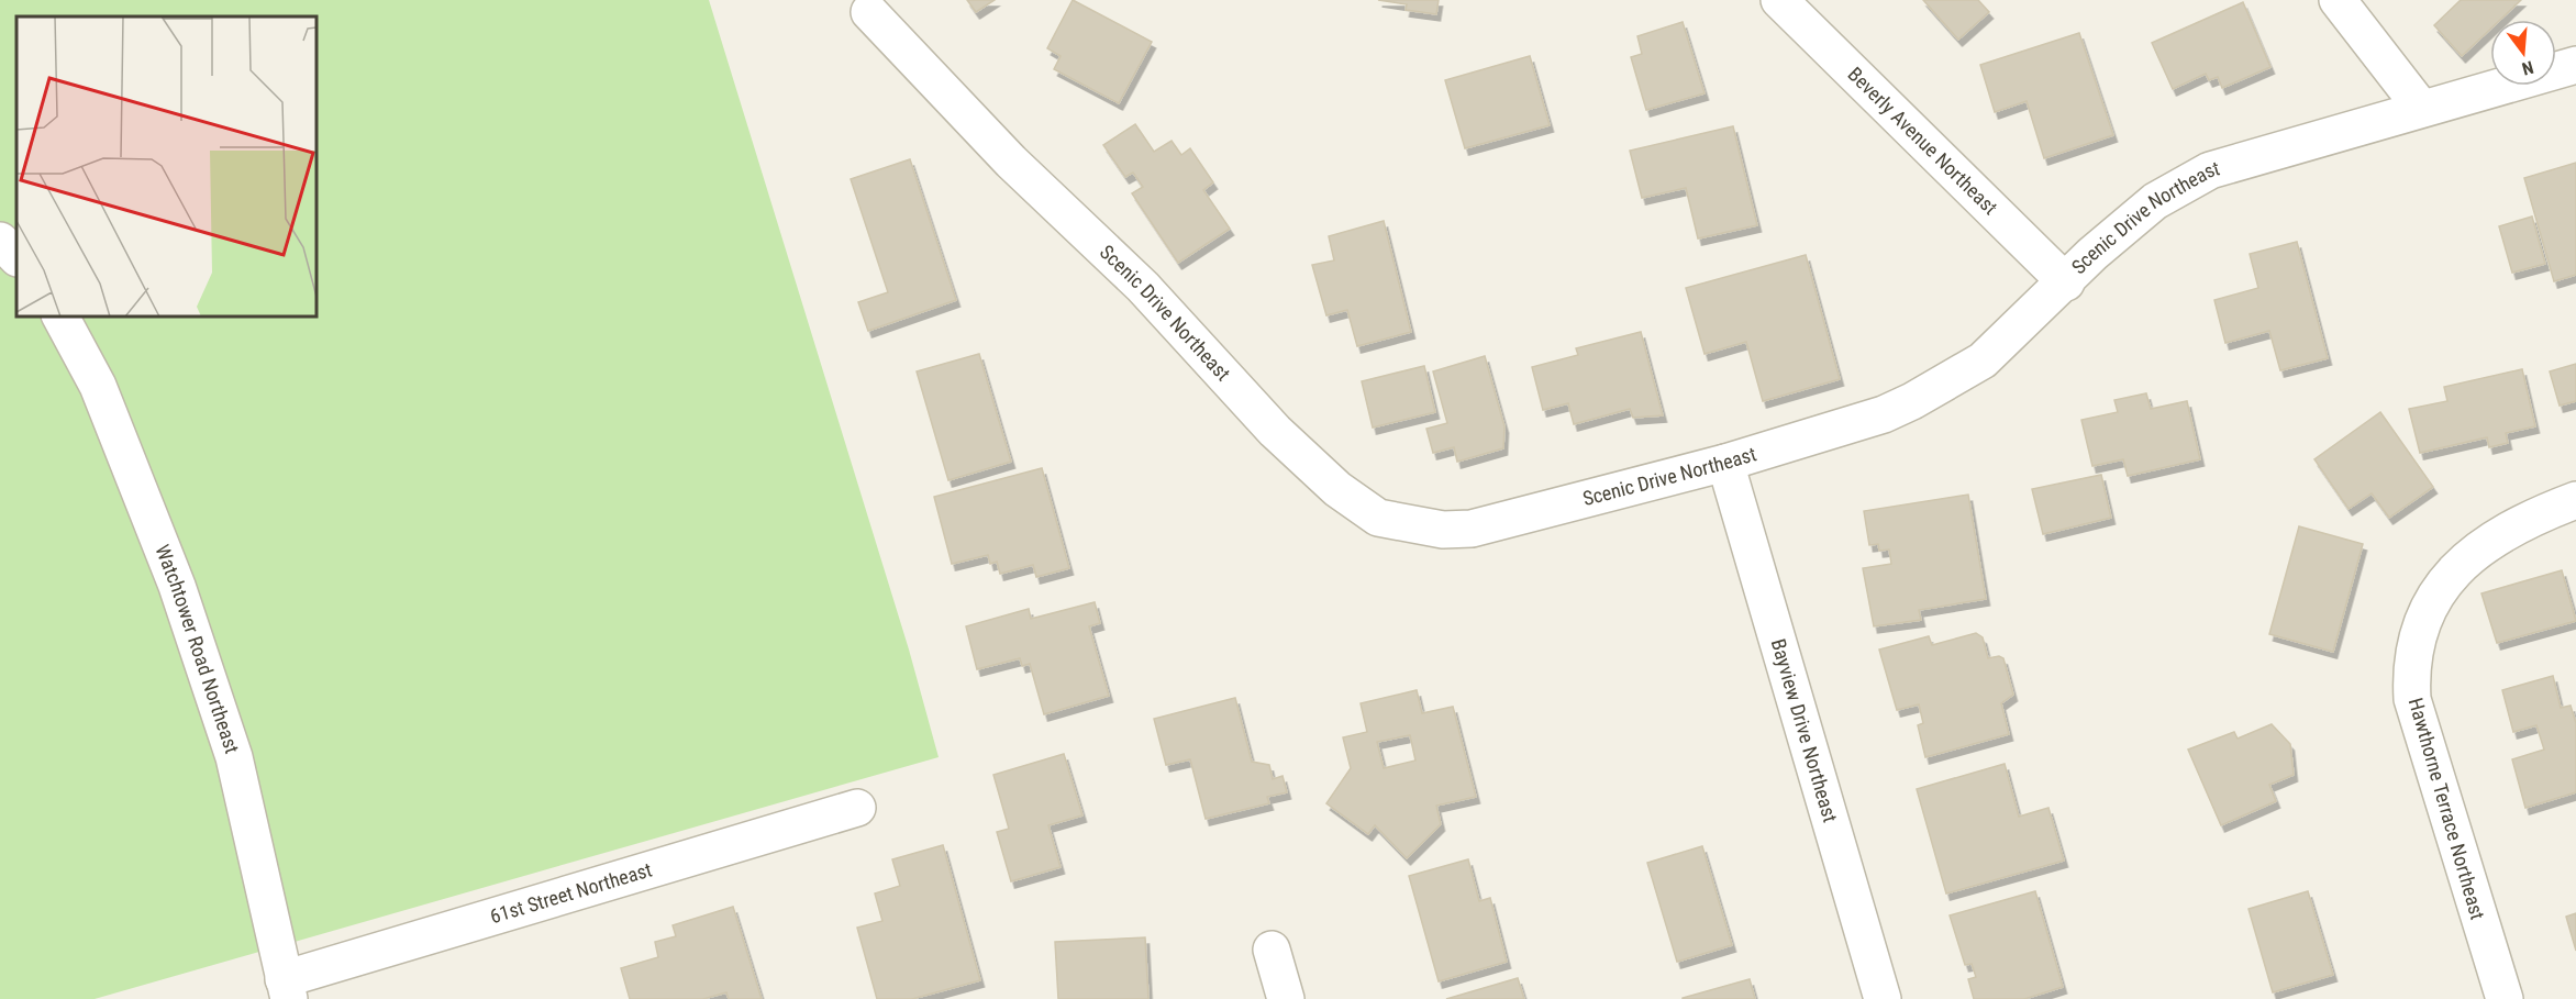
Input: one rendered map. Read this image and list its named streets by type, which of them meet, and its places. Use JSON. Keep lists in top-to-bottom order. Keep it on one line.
{"streets":{"street":["Beverly Avenue Northeast","Scenic Drive Northeast","Watchtower Road Northeast","Bayview Drive Northeast","Hawthorne Terrace Northeast","61st Street Northeast"]},"crossings":[["Beverly Avenue Northeast","Scenic Drive Northeast"],["Scenic Drive Northeast","Bayview Drive Northeast"],["Watchtower Road Northeast","61st Street Northeast"]],"north":"bottom"}
